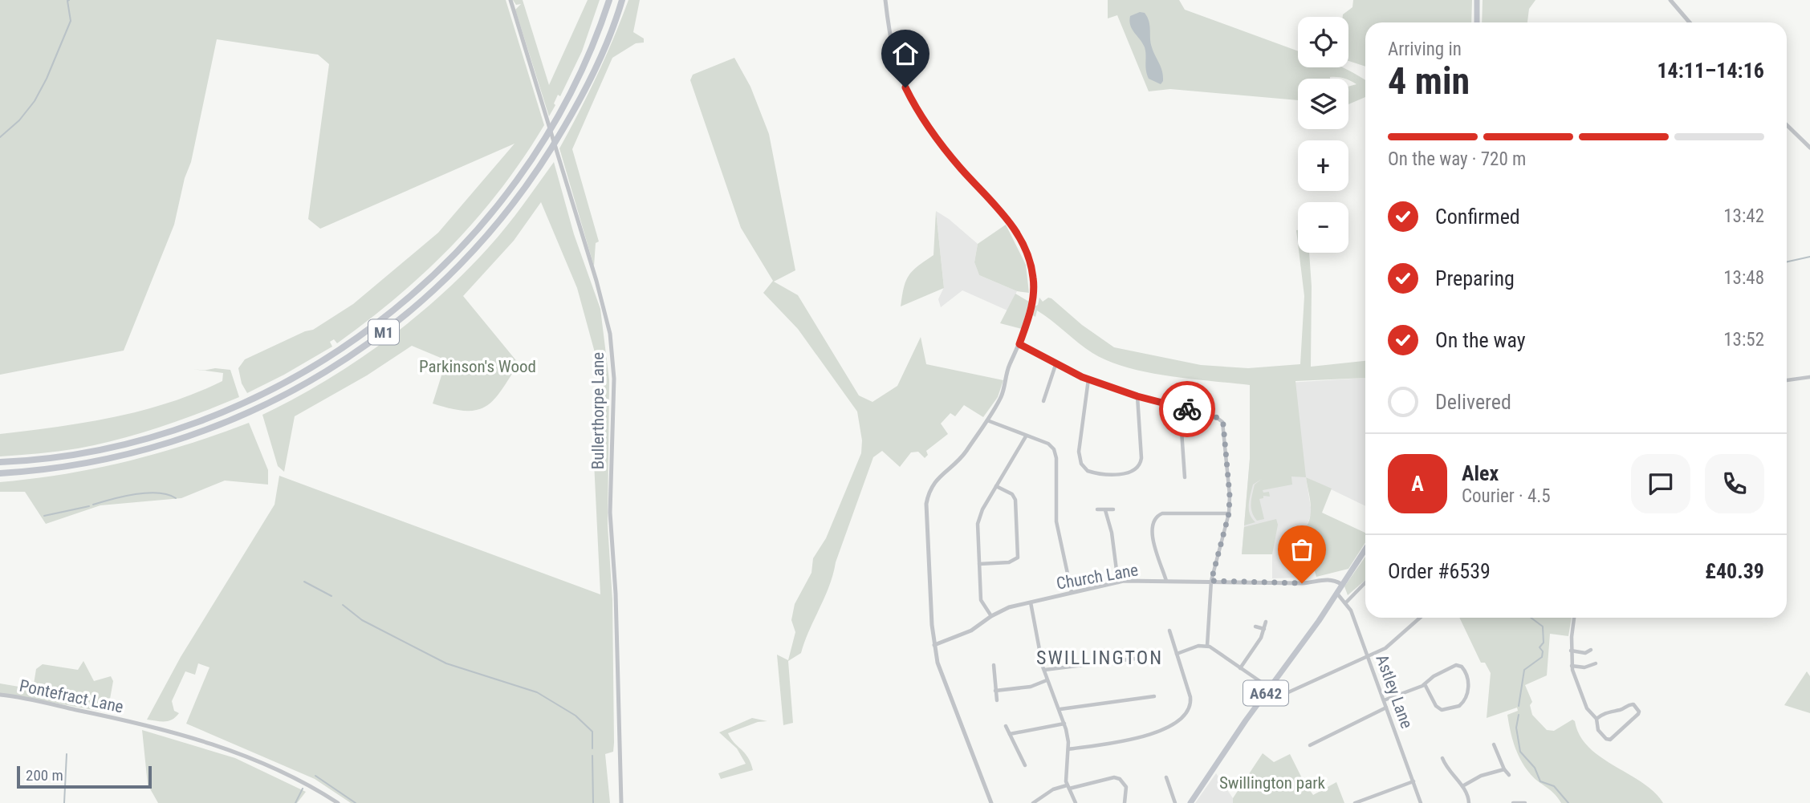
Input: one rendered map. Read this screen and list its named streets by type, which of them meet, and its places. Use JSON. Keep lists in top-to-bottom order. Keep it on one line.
{"streets":{"highway":["M1"],"main road":["A642"],"street":["Bullerthorpe Lane","Church Lane","Astley Lane","Pontefract Lane"]},"crossings":[["Church Lane","A642"],["Astley Lane","A642"]],"districts":["SWILLINGTON"],"parks":["Parkinson's Wood","Swillington park"],"scale_bar":"200 m","page":{"map_buttons":["+","−"],"heading":["4 min","Arriving in","14:11–14:16"],"panel":["Alex","Courier · 4.5","Order #6539","£40.39"],"bar":"On the way · 720 m","list":[["Confirmed","13:42"],["Preparing","13:48"],["On the way","13:52"],"Delivered"],"round":"A","scale":"200 m"}}
